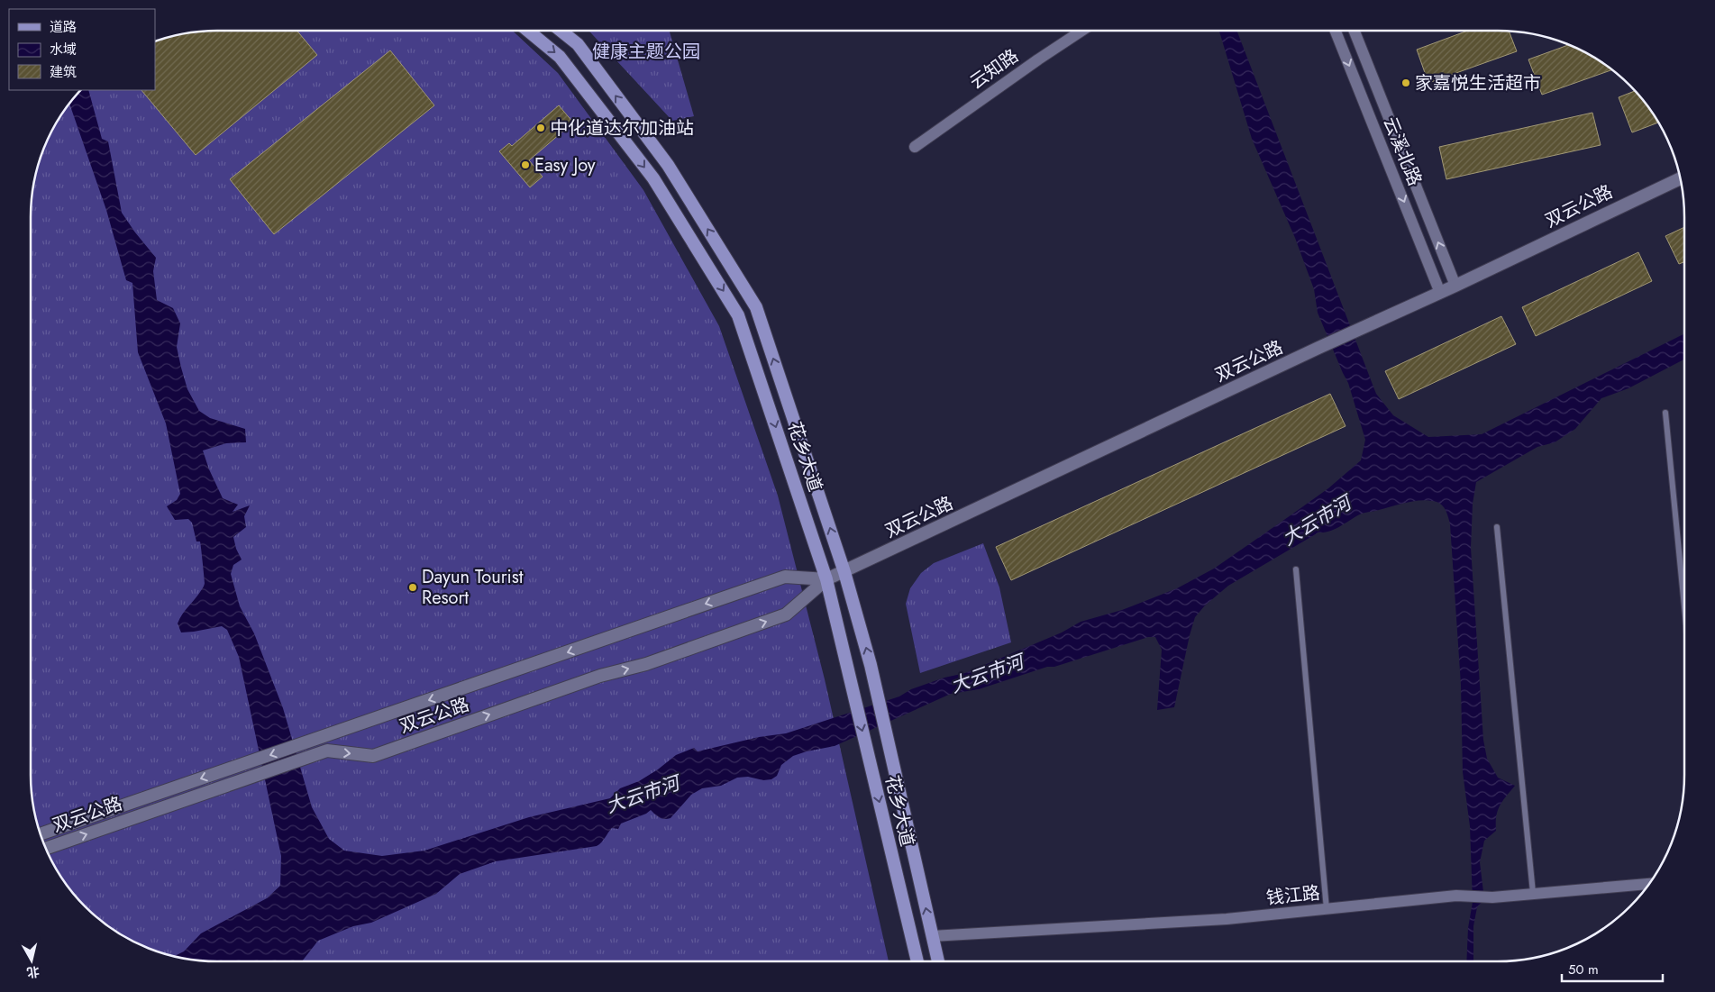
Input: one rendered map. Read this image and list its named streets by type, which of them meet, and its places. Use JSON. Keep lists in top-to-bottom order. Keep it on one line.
{"streets":{"main road":["花乡大道"],"street":["云知路","云溪北路","双云公路","钱江路"]},"crossings":[["云溪北路","双云公路"],["双云公路","花乡大道"],["花乡大道","钱江路"]],"water":["大云市河"],"parks":["健康主题公园"],"places":["家嘉悦生活超市","中化道达尔加油站","Easy Joy","Dayun Tourist Resort"],"legend":["道路","水域","建筑"],"scale_bar":"50 m","north":"bottom"}
